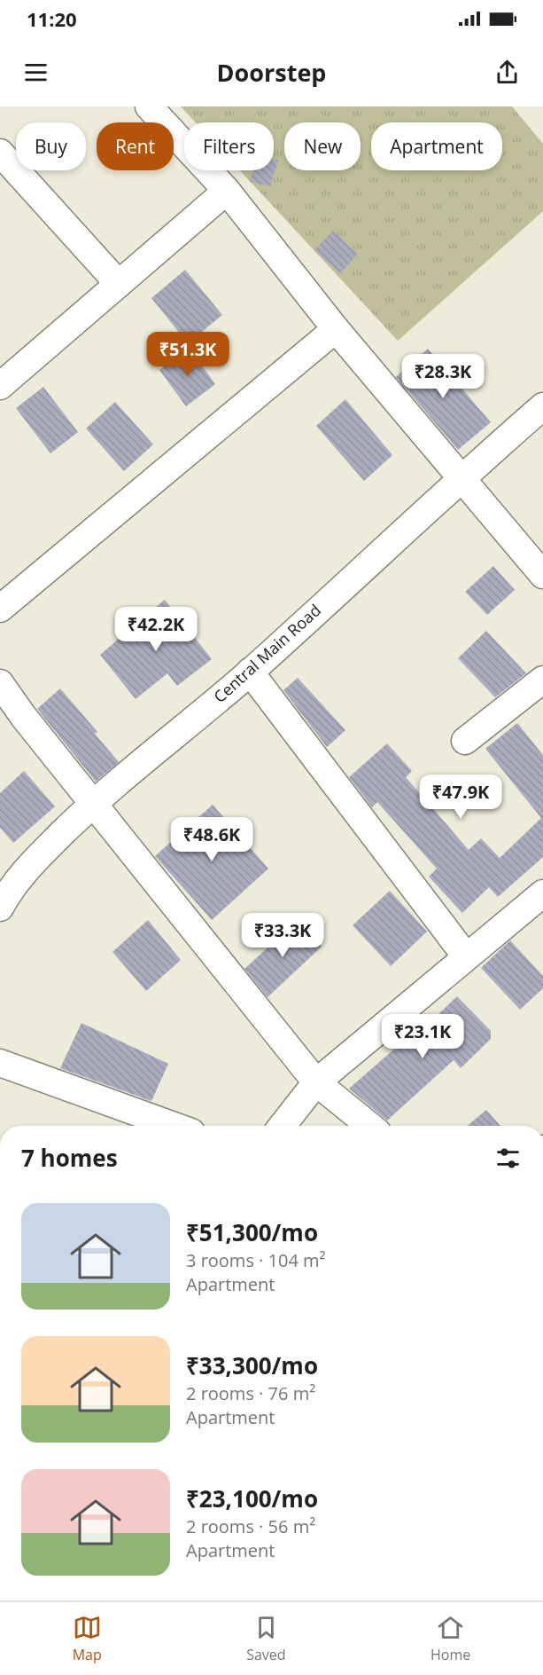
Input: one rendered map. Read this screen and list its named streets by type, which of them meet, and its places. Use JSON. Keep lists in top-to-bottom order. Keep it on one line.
{"streets":{"street":["Central Main Road"]},"page":{"status":"11:20","header":"Doorstep","chip":["Buy","Rent","Filters","New","Apartment"],"price":["₹51.3K","₹28.3K","₹42.2K","₹47.9K","₹48.6K","₹33.3K","₹23.1K"],"heading":"7 homes","list":[{"name":"₹51,300/mo","note":"3 rooms · 104 m² · Apartment"},{"name":"₹33,300/mo","note":"2 rooms · 76 m² · Apartment"},{"name":"₹23,100/mo","note":"2 rooms · 56 m² · Apartment"}],"tabs":["Map","Saved","Home"]}}
